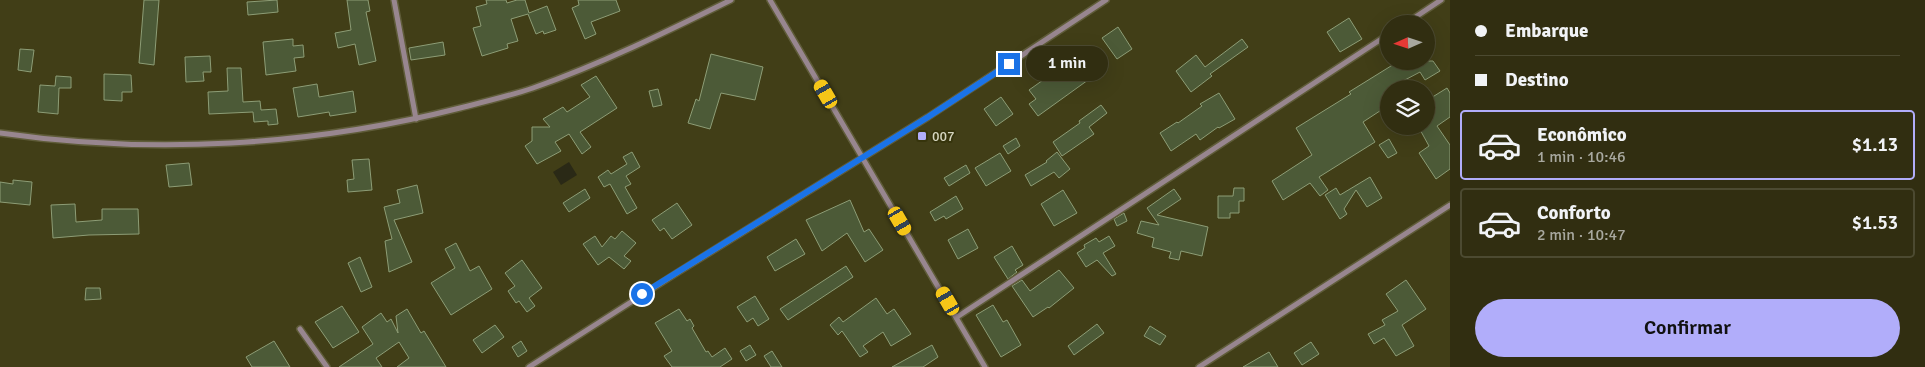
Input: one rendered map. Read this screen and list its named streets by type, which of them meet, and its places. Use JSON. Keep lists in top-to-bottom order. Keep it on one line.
{"places":{"transit":["007"]},"north":"left","page":{"banner":["Embarque","Destino"],"bubble":"1 min","list":[{"name":"Econômico","note":"1 min · 10:46","value":"$1.13"},{"name":"Conforto","note":"2 min · 10:47","value":"$1.53"}],"buttons":"Confirmar"}}
